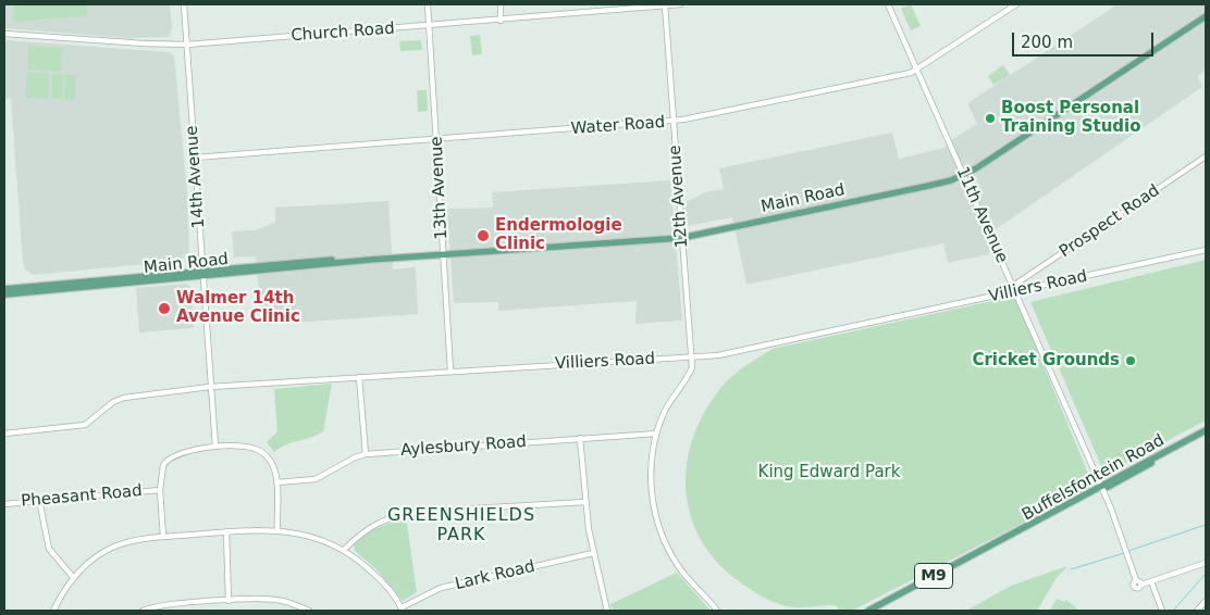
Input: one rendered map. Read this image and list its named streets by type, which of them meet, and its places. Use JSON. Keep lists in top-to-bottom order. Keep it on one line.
{"streets":{"main road":["Main Road","Buffelsfontein Road","M9"],"street":["Church Road","Water Road","14th Avenue","13th Avenue","12th Avenue","11th Avenue","Prospect Road","Villiers Road","Aylesbury Road","Pheasant Road","Lark Road"]},"crossings":[["Church Road","14th Avenue"],["Church Road","13th Avenue"],["Church Road","12th Avenue"],["Water Road","14th Avenue"],["Water Road","13th Avenue"],["Water Road","12th Avenue"],["Water Road","11th Avenue"],["14th Avenue","Main Road"],["14th Avenue","Villiers Road"],["13th Avenue","Main Road"],["13th Avenue","Villiers Road"],["12th Avenue","Main Road"],["12th Avenue","Villiers Road"],["Main Road","11th Avenue"],["11th Avenue","Prospect Road"],["11th Avenue","Villiers Road"],["11th Avenue","Buffelsfontein Road"],["Prospect Road","Villiers Road"]],"districts":["GREENSHIELDS PARK"],"parks":["King Edward Park"],"places":["Boost Personal Training Studio","Endermologie Clinic","Walmer 14th Avenue Clinic","Cricket Grounds"],"scale_bar":"200 m"}
